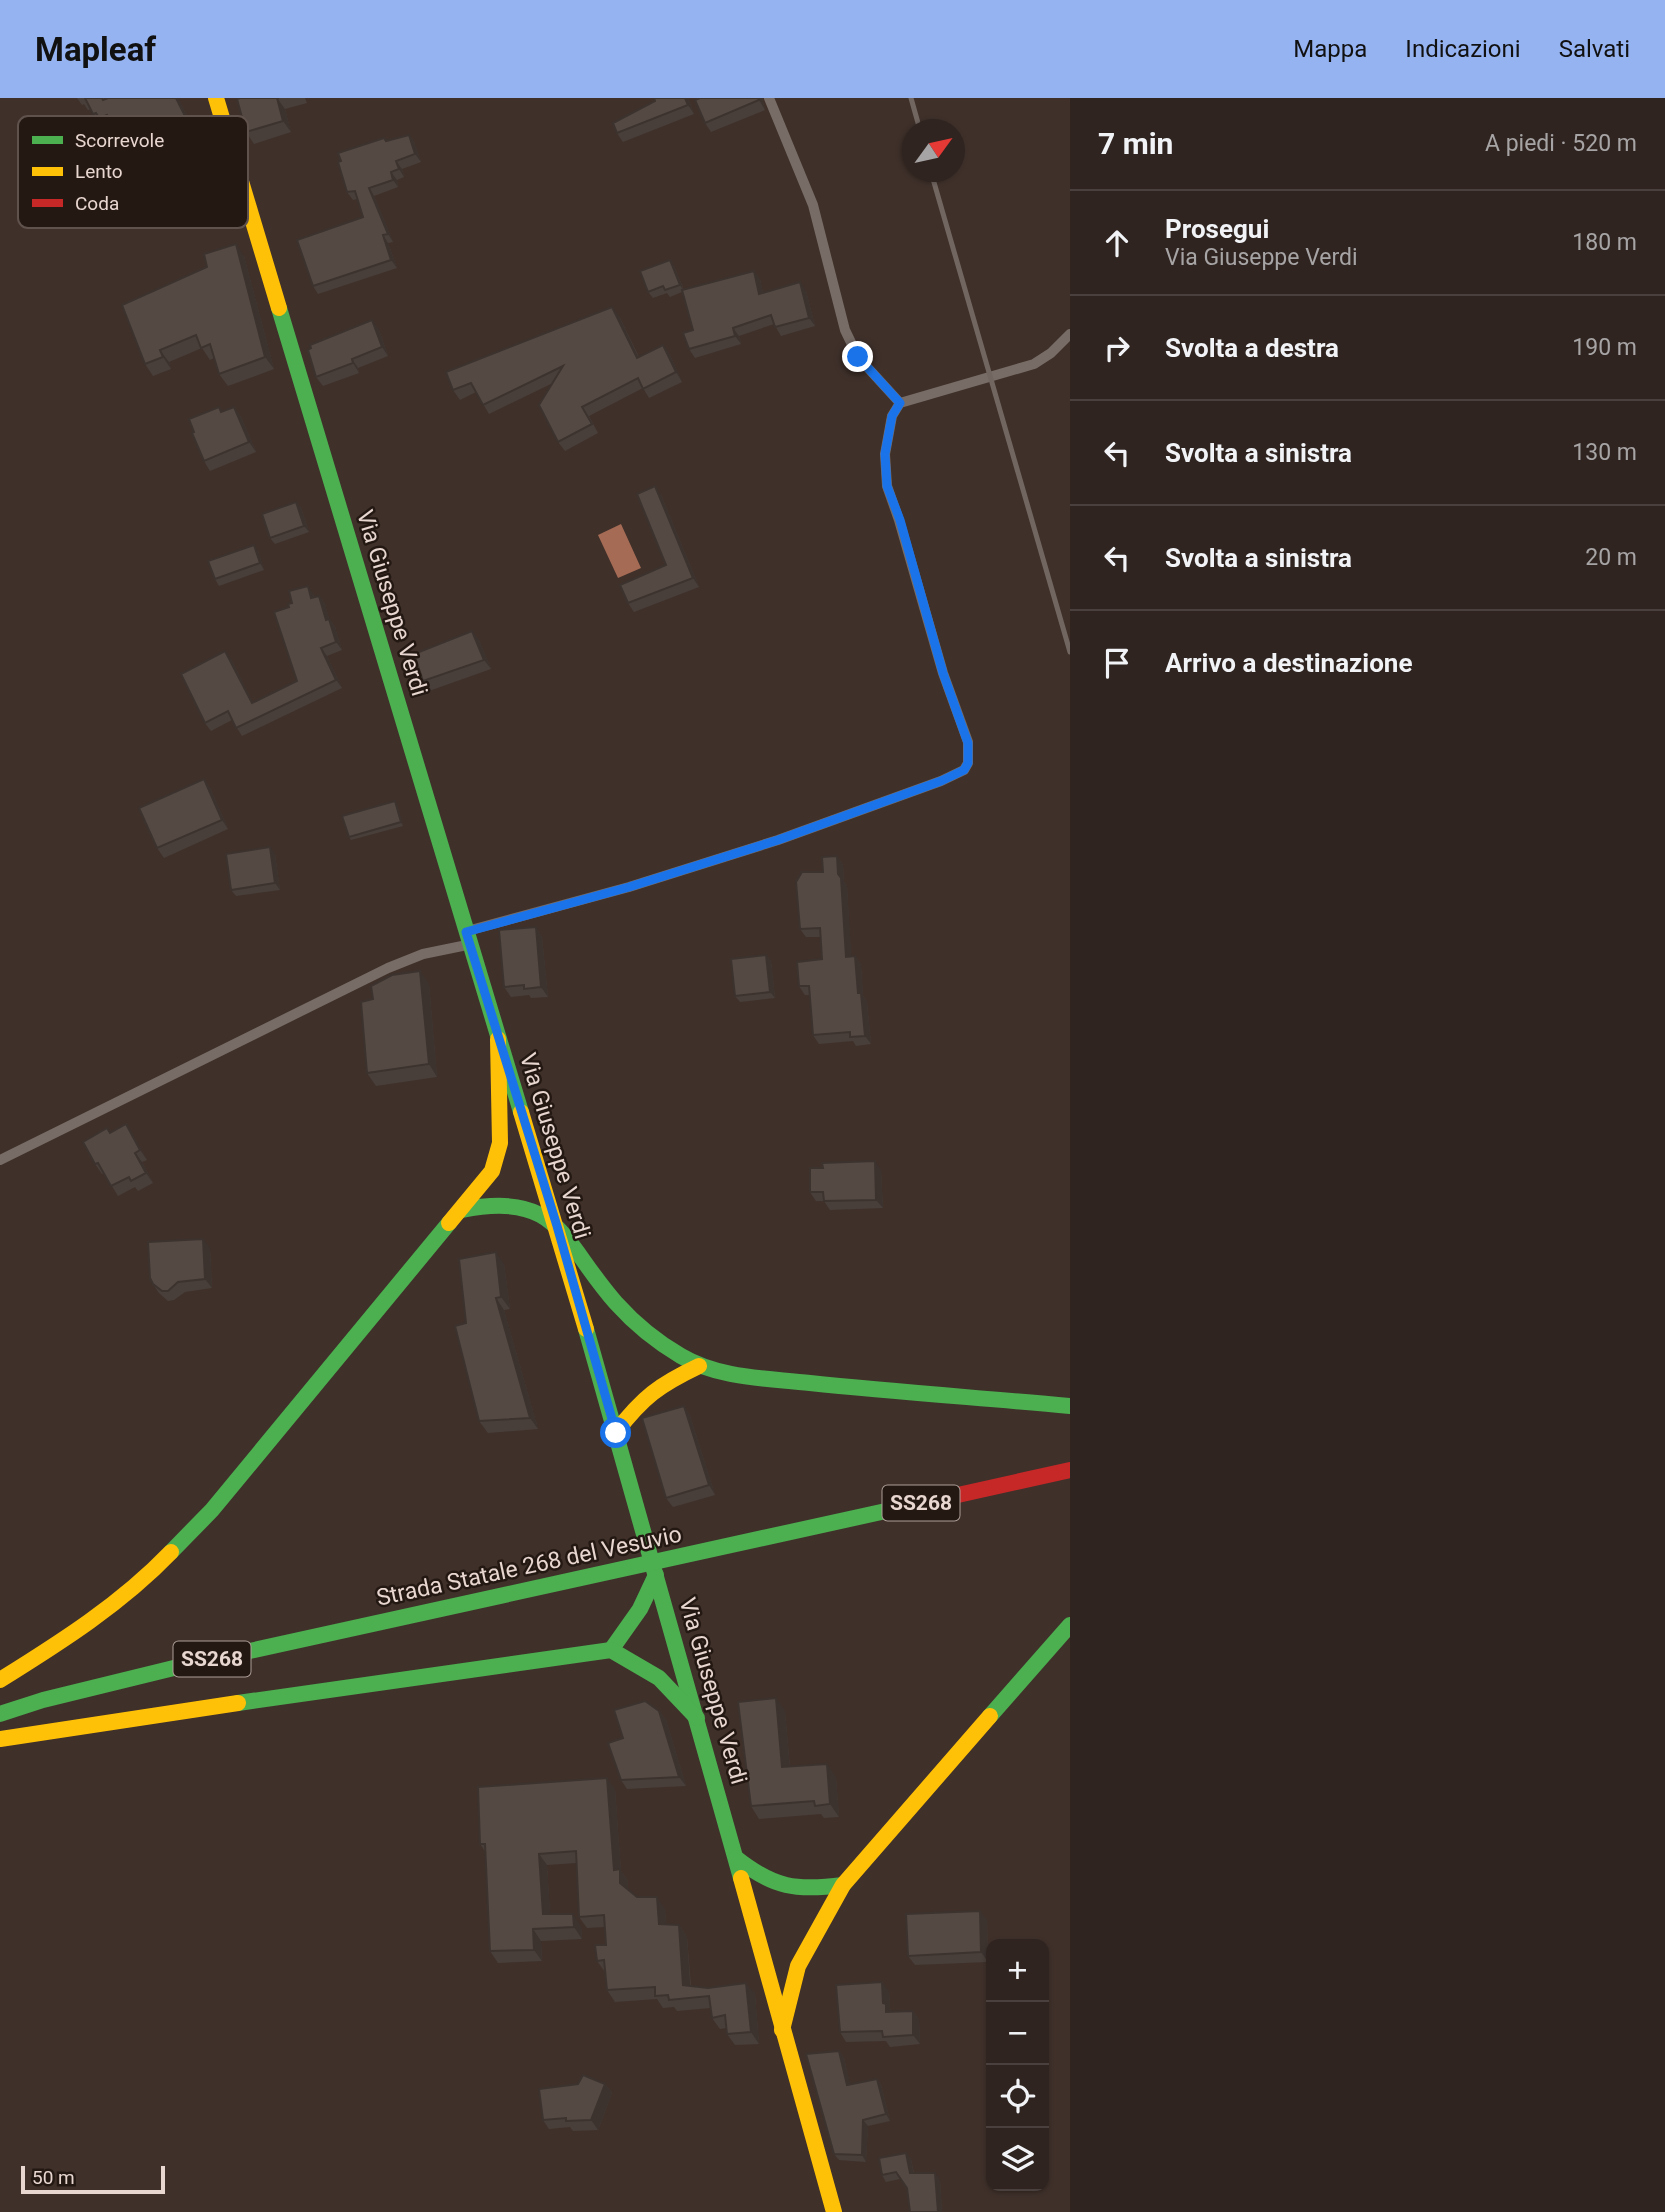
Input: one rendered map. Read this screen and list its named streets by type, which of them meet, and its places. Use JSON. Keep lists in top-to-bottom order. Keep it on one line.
{"streets":{"main road":["Via Giuseppe Verdi","SS268","Strada Statale 268 del Vesuvio"]},"legend":["Scorrevole","Lento","Coda"],"scale_bar":"50 m","north":"top right","page":{"header":"Mapleaf","nav":["Mappa","Indicazioni","Salvati"],"heading":["7 min","A piedi · 520 m"],"list":[["Prosegui","Via Giuseppe Verdi","180 m"],["Svolta a destra","190 m"],["Svolta a sinistra","130 m"],["Svolta a sinistra","20 m"],"Arrivo a destinazione"],"map_buttons":["+","−"],"scale":"50 m"}}
